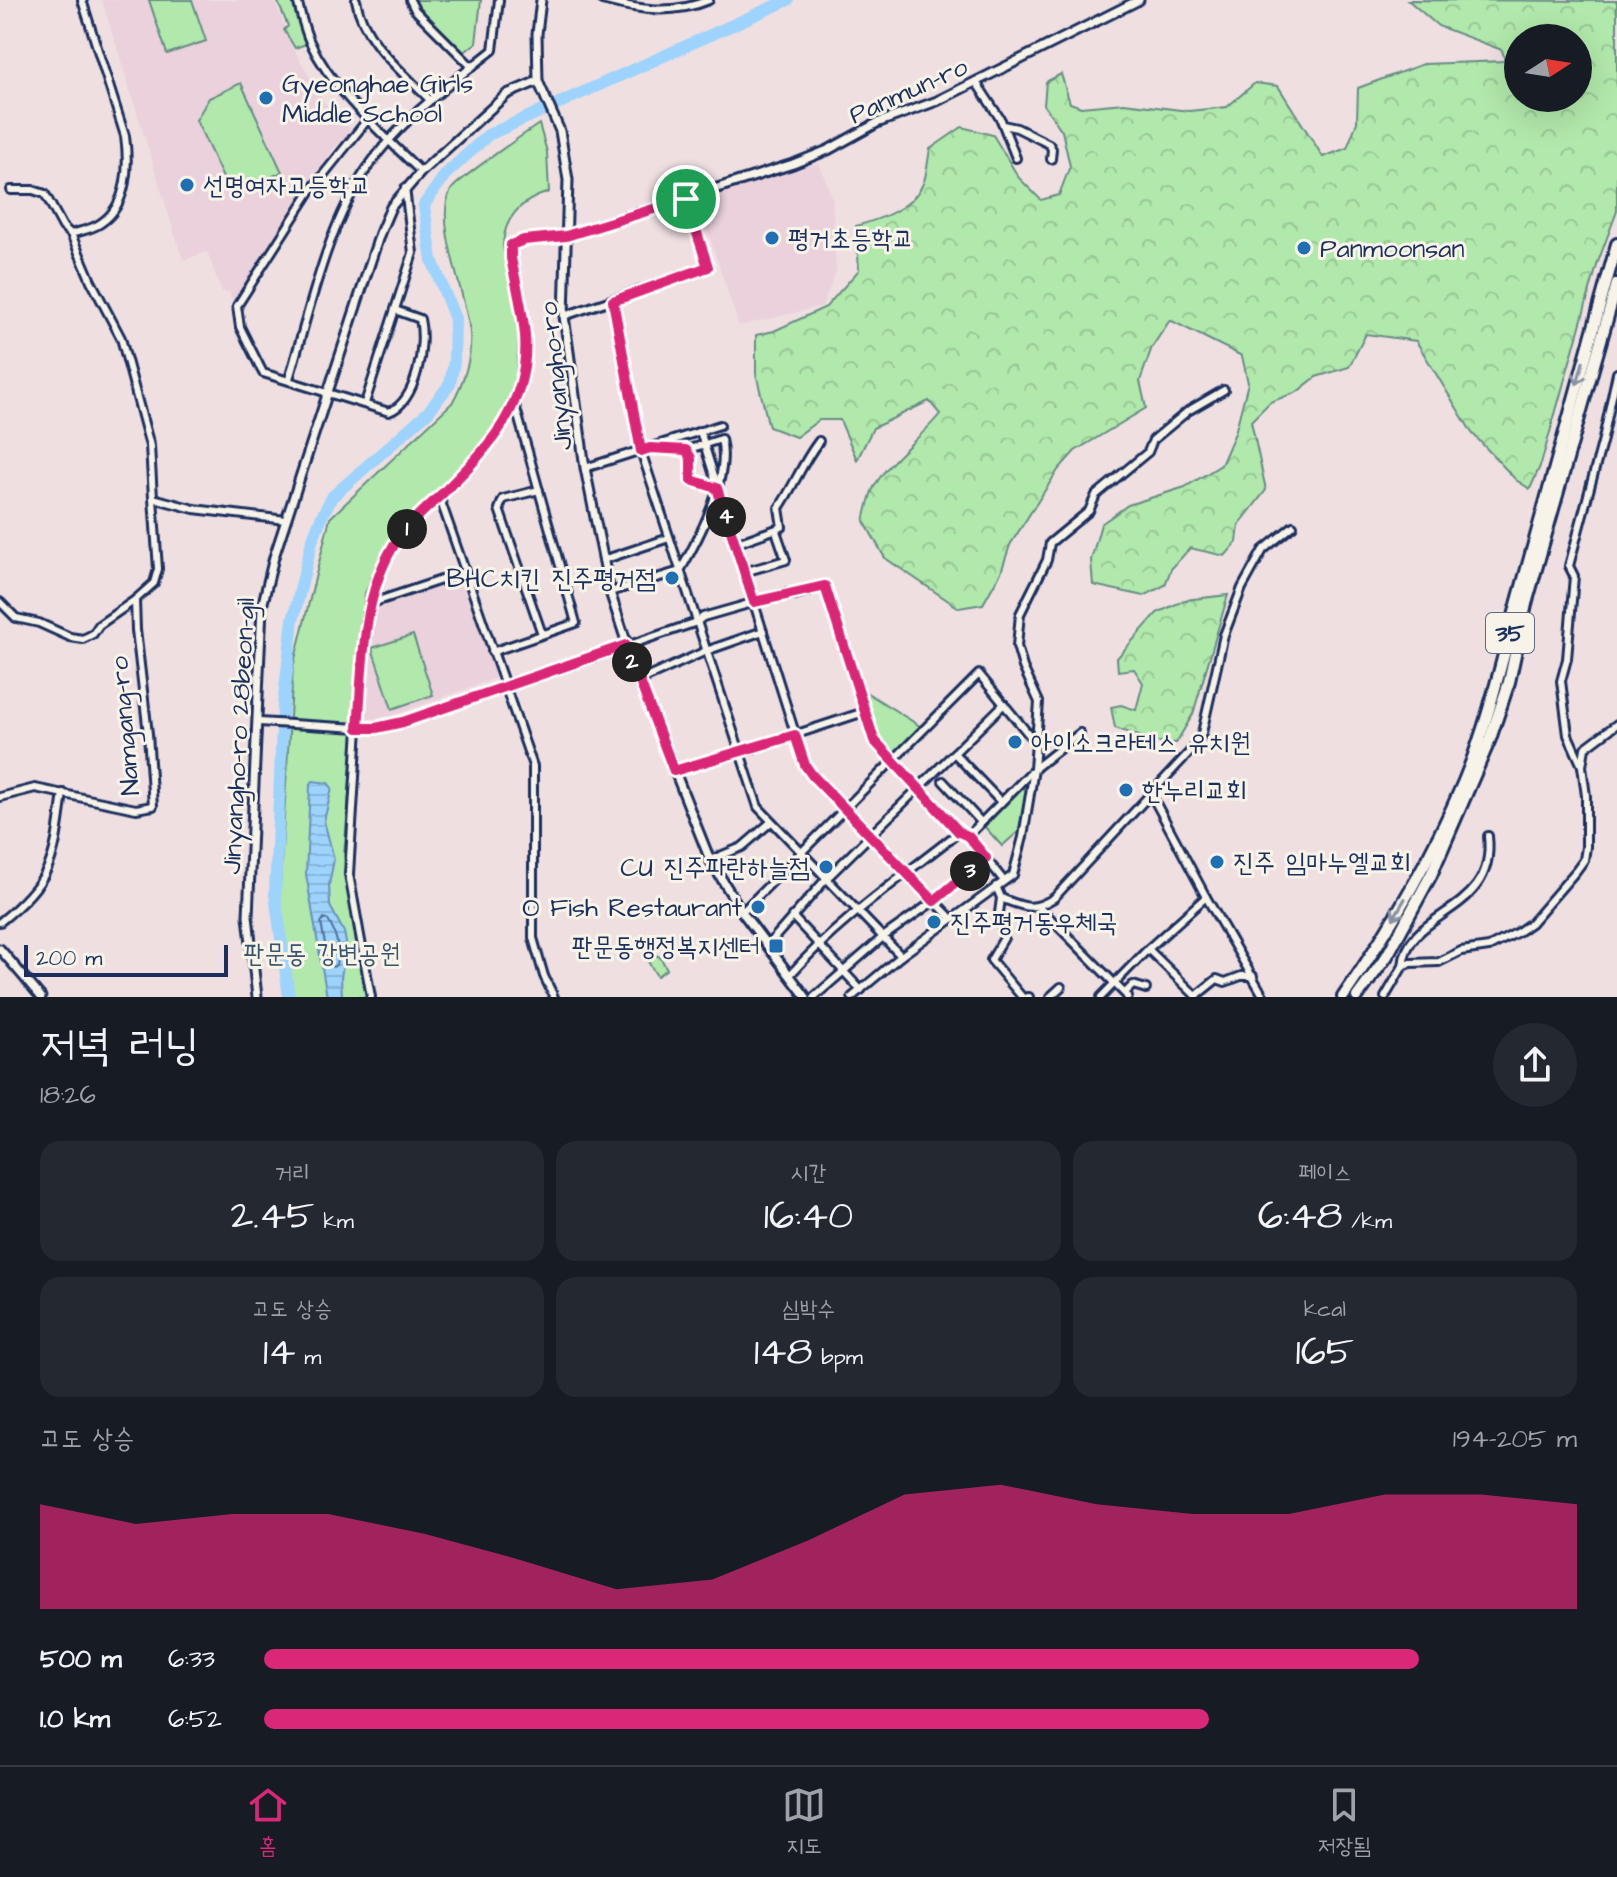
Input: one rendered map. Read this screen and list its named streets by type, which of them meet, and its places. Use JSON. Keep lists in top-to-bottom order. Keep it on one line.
{"streets":{"highway":["35"],"street":["Panmun-ro","Jinyangho-ro","Namgang-ro","Jinyangho-ro 28beon-gil"]},"crossings":[["Panmun-ro","Jinyangho-ro"],["Jinyangho-ro","Jinyangho-ro 28beon-gil"]],"parks":["판문동 강변공원"],"places":{"other":["Gyeonghae Girls Middle School","선명여자고등학교","평거초등학교","Panmoonsan","BHC치킨 진주평거점","아이소크라테스 유치원","한누리교회","진주 임마누엘교회","CU 진주파란하늘점","O Fish Restaurant","진주평거동우체국"],"transit":["판문동행정복지센터"]},"scale_bar":"200 m","north":"right","page":{"pins":["4","1","2","3"],"scale":"200 m","heading":["저녁 러닝","18:26"],"stats":[["거리","2.45 km"],["시간","16:40"],["페이스","6:48 /km"],["고도 상승","14 m"],["심박수","148 bpm"],["kcal","165"]],"chart":["고도 상승","194–205 m"],"list":[{"name":"500 m","note":"6:33"},{"name":"1.0 km","note":"6:52"}],"tabs":["홈","지도","저장됨"]}}
